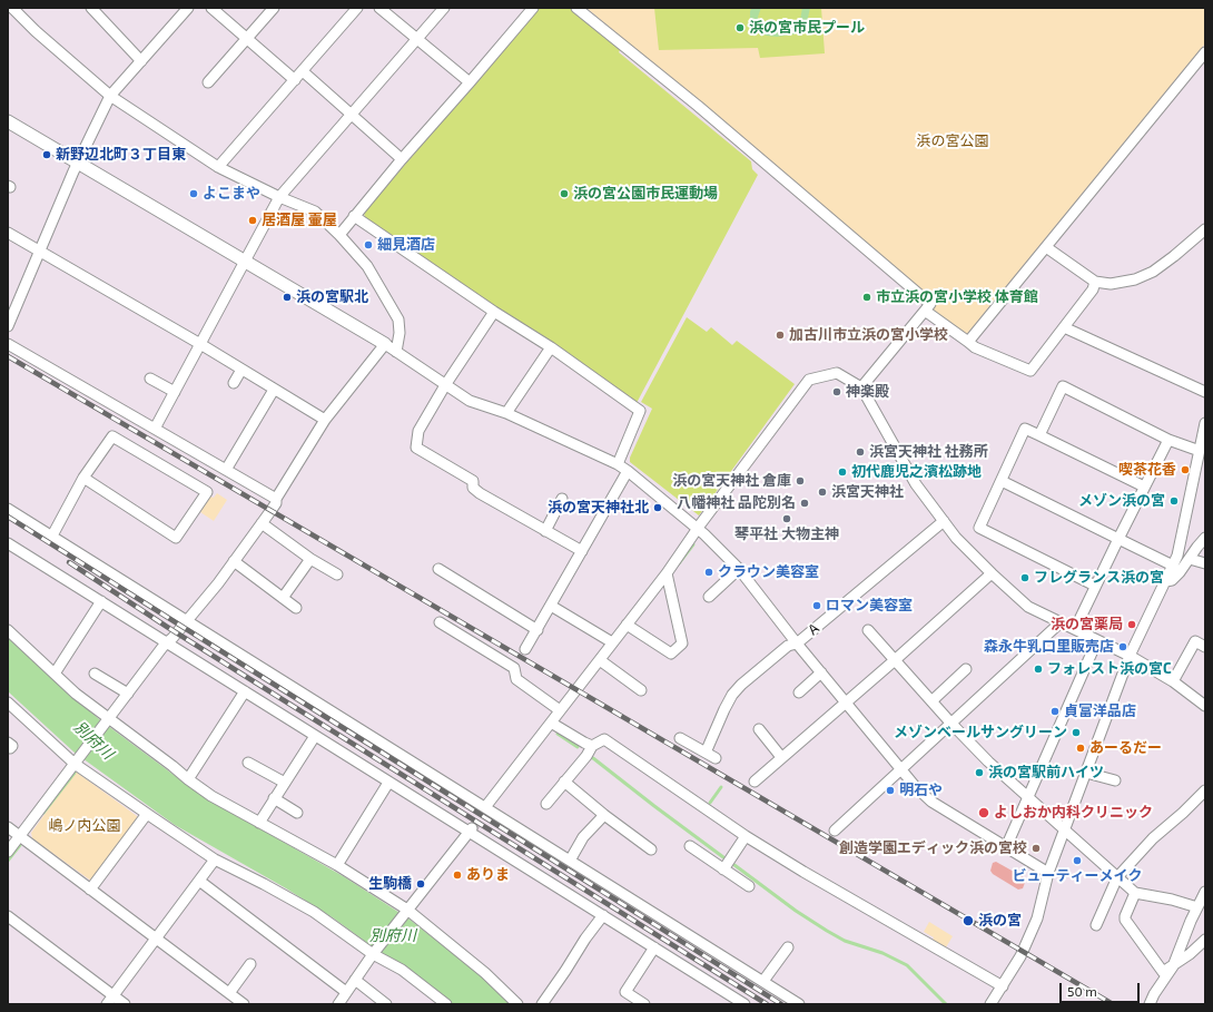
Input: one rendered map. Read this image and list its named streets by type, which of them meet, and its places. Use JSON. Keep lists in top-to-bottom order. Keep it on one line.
{"streets":{"street":["A"]},"water":["別府川"],"parks":["浜の宮公園","嶋ノ内公園"],"places":["浜の宮市民プール","新野辺北町３丁目東","よこまや","浜の宮公園市民運動場","居酒屋 壷屋","細見酒店","浜の宮駅北","市立浜の宮小学校 体育館","加古川市立浜の宮小学校","神楽殿","浜宮天神社 社務所","喫茶花香","初代鹿児之濱松跡地","浜の宮天神社 倉庫","浜宮天神社","メゾン浜の宮","八幡神社 品陀別名","浜の宮天神社北","琴平社 大物主神","クラウン美容室","フレグランス浜の宮","ロマン美容室","浜の宮薬局","森永牛乳口里販売店","フォレスト浜の宮C","貞富洋品店","メゾンベールサングリーン","あーるだー","浜の宮駅前ハイツ","明石や","よしおか内科クリニック","創造学園エディック浜の宮校","ビューティーメイク","ありま","生駒橋","浜の宮"],"scale_bar":"50 m"}
